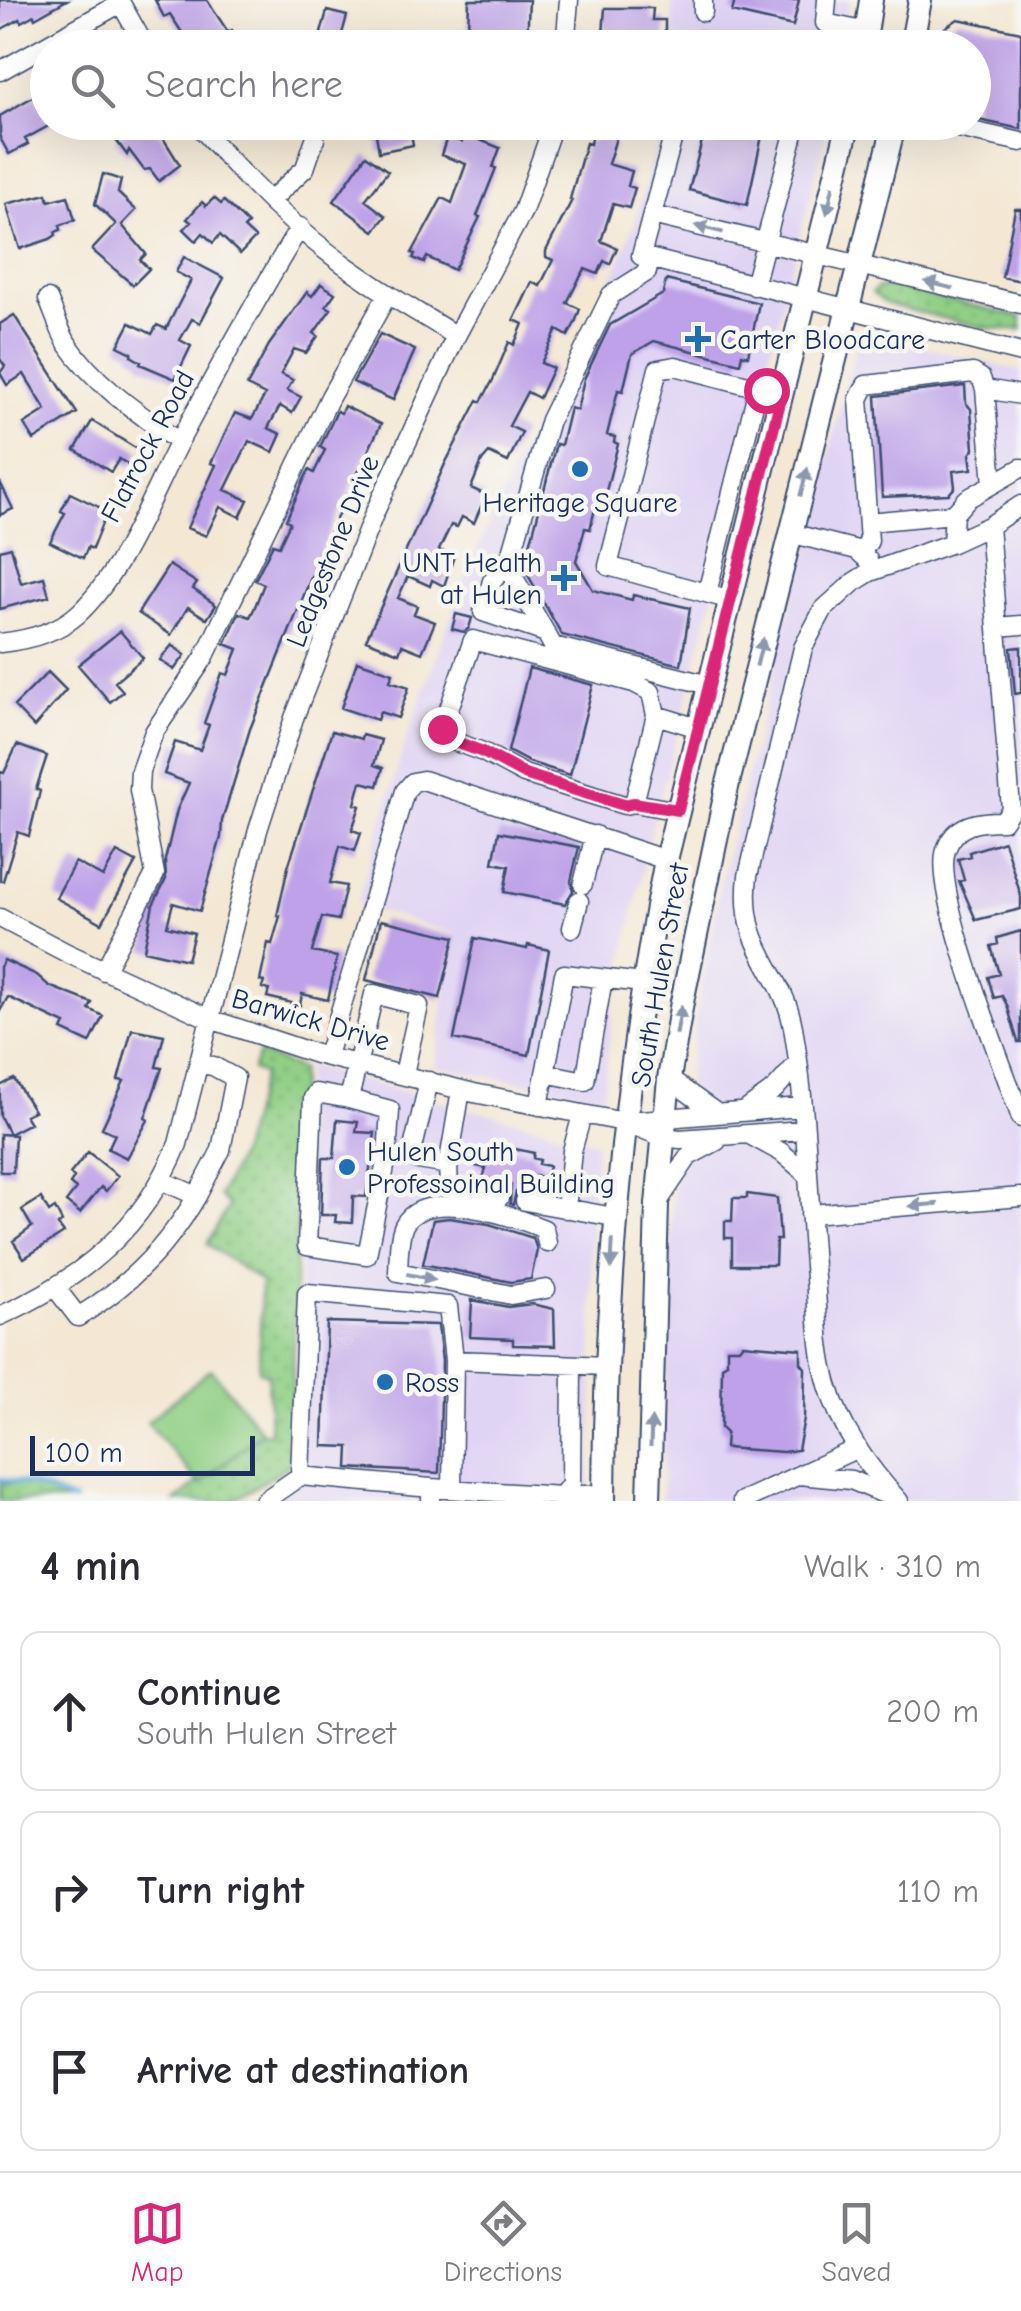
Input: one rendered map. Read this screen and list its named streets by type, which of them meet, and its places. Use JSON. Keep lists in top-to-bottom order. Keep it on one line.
{"streets":{"main road":["South Hulen Street"],"street":["Flatrock Road","Ledgestone Drive","Barwick Drive"]},"crossings":[["Ledgestone Drive","Barwick Drive"],["South Hulen Street","Barwick Drive"]],"places":{"health":["Carter Bloodcare","UNT Health at Hulen"],"other":["Heritage Square","Hulen South Professoinal Building","Ross"]},"scale_bar":"100 m","page":{"search":"Search here","scale":"100 m","heading":["4 min","Walk · 310 m"],"list":[["Continue","South Hulen Street","200 m"],["Turn right","110 m"],"Arrive at destination"],"nav":["Map","Directions","Saved"]}}
